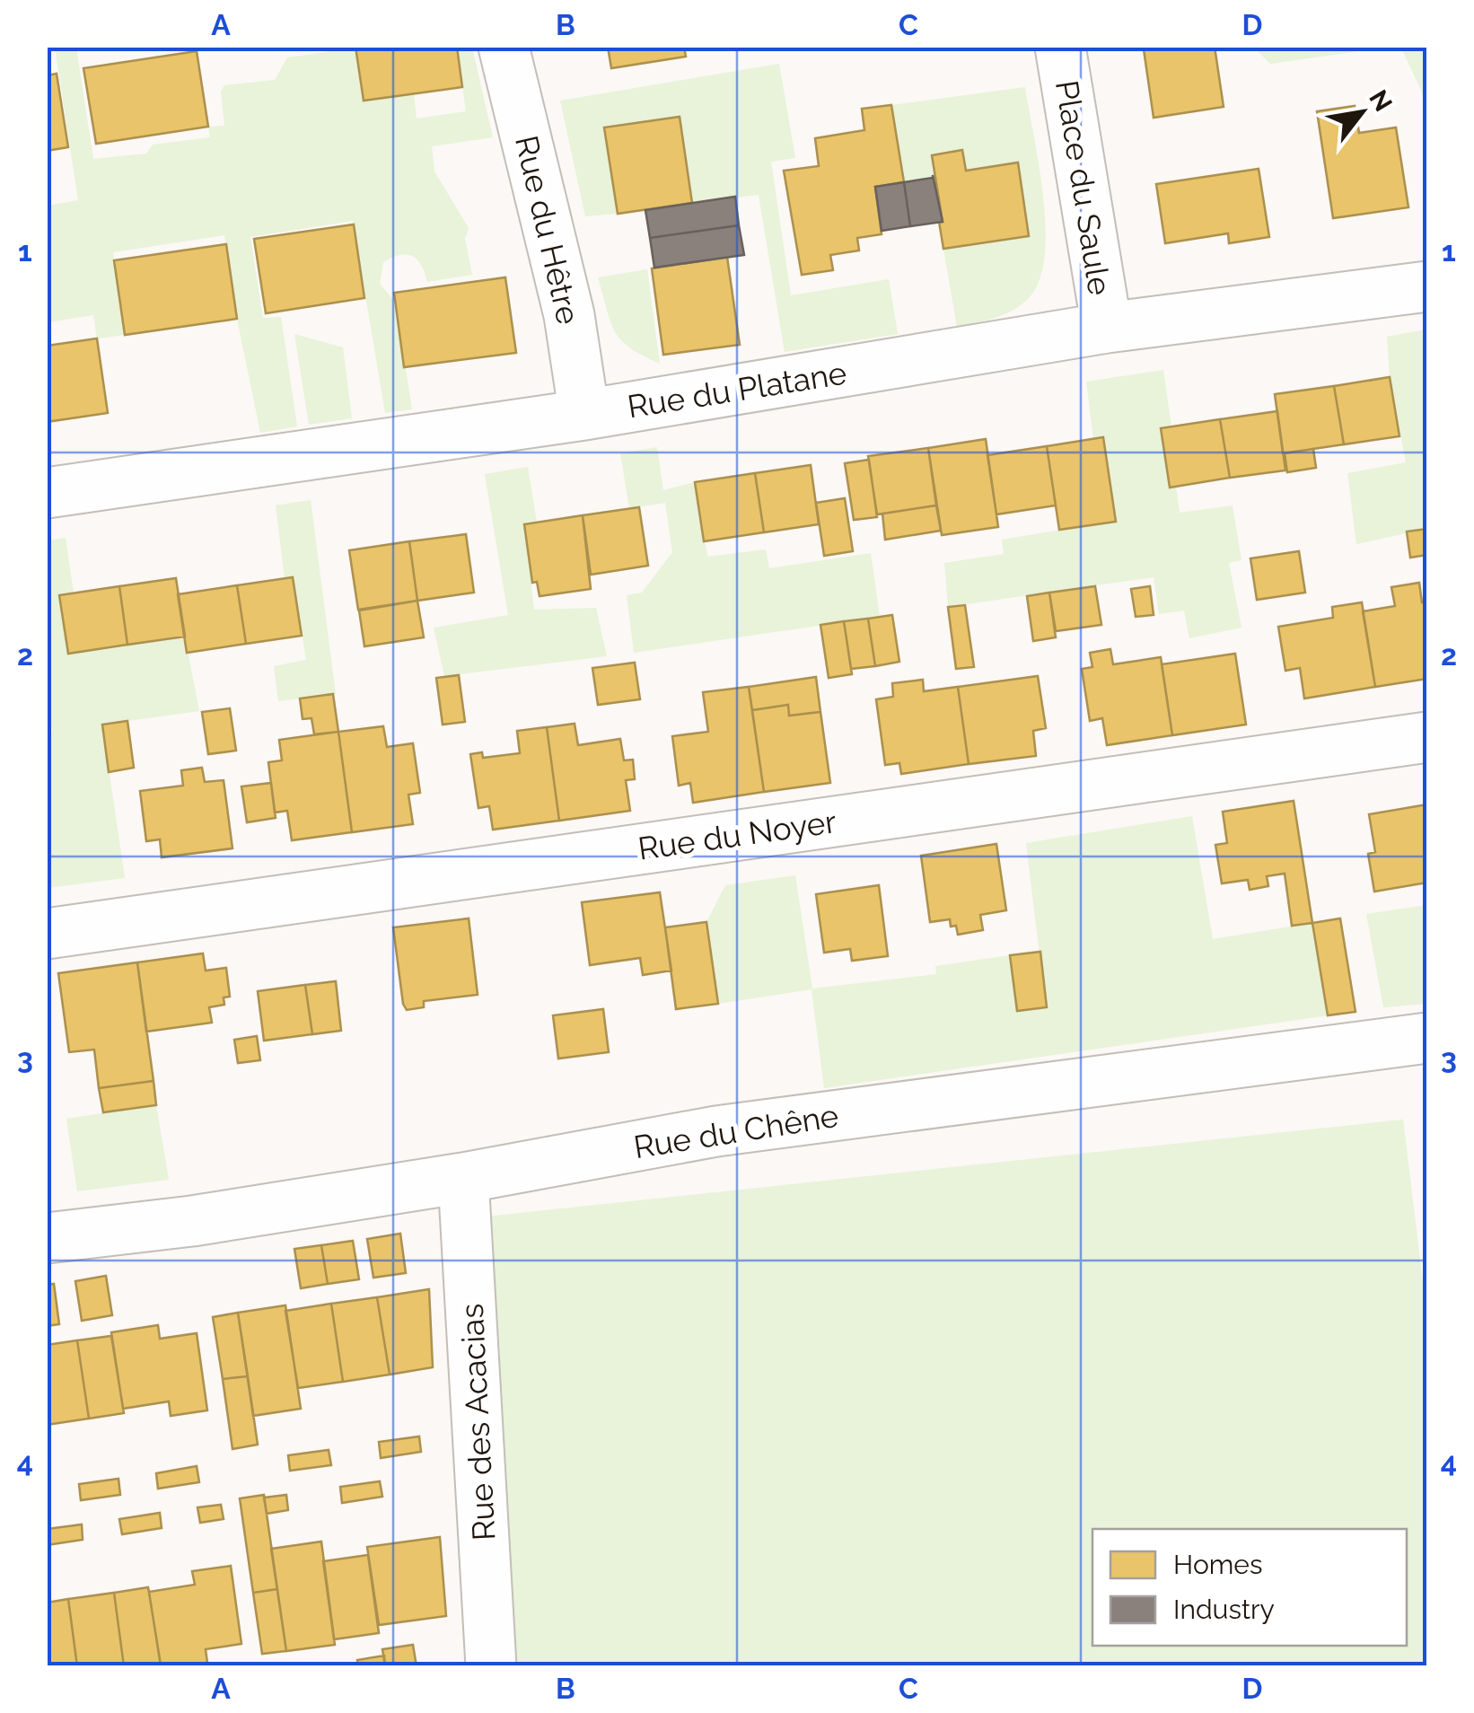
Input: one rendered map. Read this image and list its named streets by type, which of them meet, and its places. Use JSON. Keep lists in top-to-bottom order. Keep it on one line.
{"streets":{"street":["Place du Saule","Rue du Hêtre","Rue du Platane","Rue du Noyer","Rue du Chêne","Rue des Acacias"]},"crossings":[["Place du Saule","Rue du Platane"],["Rue du Hêtre","Rue du Platane"],["Rue du Chêne","Rue des Acacias"]],"legend":["Homes","Industry"],"north":"top right","grid":{"columns":["A","B","C","D"],"rows":["1","2","3","4"]}}
